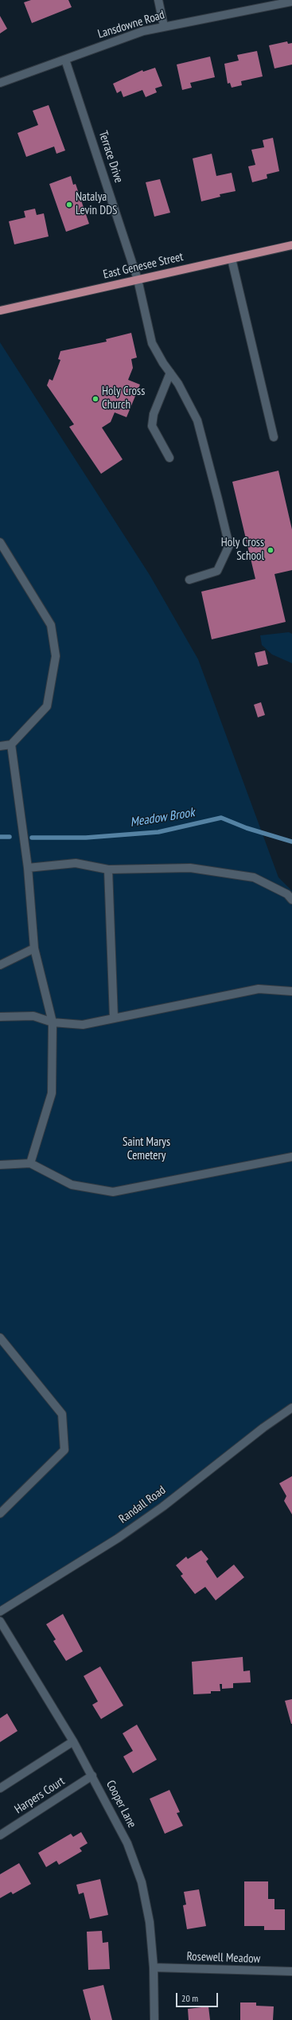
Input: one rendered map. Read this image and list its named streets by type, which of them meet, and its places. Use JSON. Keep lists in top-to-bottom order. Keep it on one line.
{"streets":{"main road":["East Genesee Street"],"street":["Lansdowne Road","Terrace Drive","Randall Road","Harpers Court","Cooper Lane","Rosewell Meadow"]},"crossings":[["Lansdowne Road","Terrace Drive"],["Terrace Drive","East Genesee Street"],["Harpers Court","Cooper Lane"],["Cooper Lane","Rosewell Meadow"]],"water":["Meadow Brook"],"parks":["Saint Marys Cemetery"],"places":["Natalya Levin DDS","Holy Cross Church","Holy Cross School"],"scale_bar":"20 m"}
